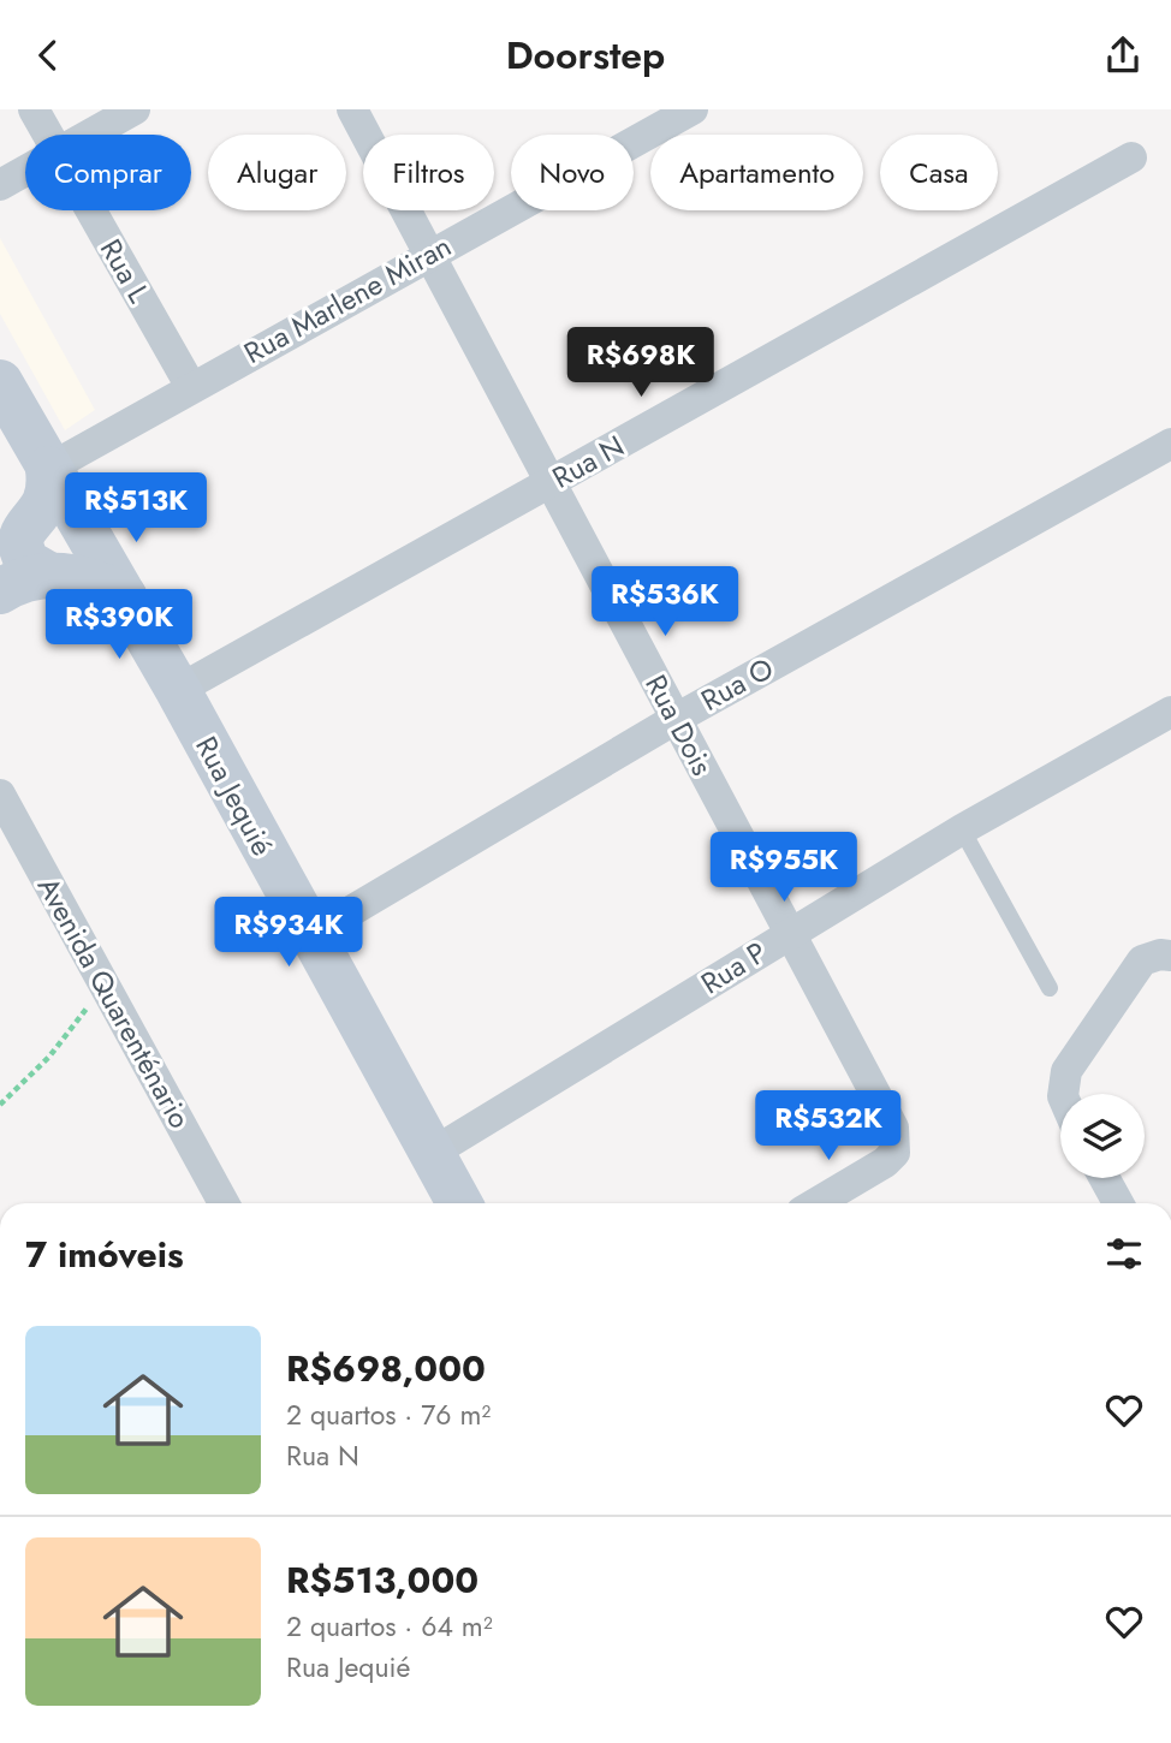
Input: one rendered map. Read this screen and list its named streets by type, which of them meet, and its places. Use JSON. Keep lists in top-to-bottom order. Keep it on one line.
{"streets":{"main road":["Rua Jequié"],"street":["Rua L","Rua Marlene Miran","Rua N","Rua O","Rua Dois","Rua P","Avenida Quarenténario"]},"crossings":[["Rua L","Rua Marlene Miran"],["Rua Marlene Miran","Rua Dois"],["Rua Marlene Miran","Rua Jequié"],["Rua N","Rua Dois"],["Rua N","Rua Jequié"],["Rua O","Rua Dois"],["Rua O","Rua Jequié"],["Rua Dois","Rua P"],["Rua Jequié","Rua P"]],"page":{"header":"Doorstep","chip":["Comprar","Alugar","Filtros","Novo","Apartamento","Casa"],"price":["R$698K","R$513K","R$536K","R$390K","R$955K","R$934K","R$532K"],"heading":"7 imóveis","list":[{"name":"R$698,000","note":"2 quartos · 76 m² · Rua N"},{"name":"R$513,000","note":"2 quartos · 64 m² · Rua Jequié"}]}}
